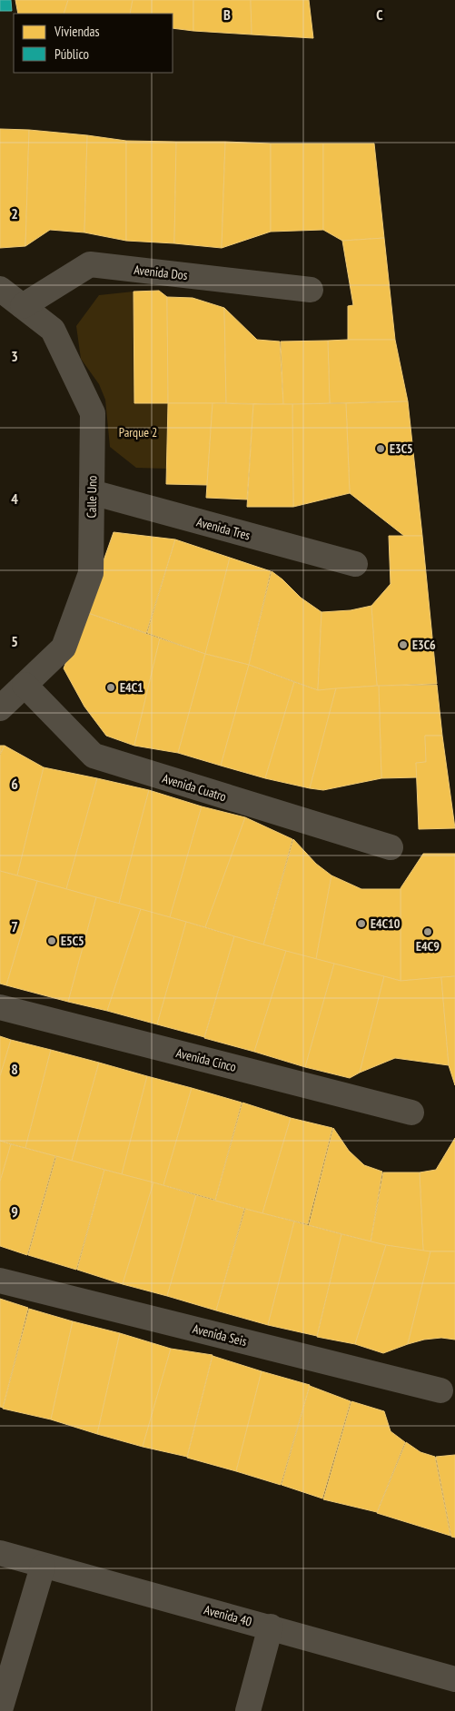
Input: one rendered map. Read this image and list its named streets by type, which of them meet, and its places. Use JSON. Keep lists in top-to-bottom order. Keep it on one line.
{"streets":{"street":["Avenida Dos","Calle Uno","Avenida Tres","Avenida Cuatro","Avenida Cinco","Avenida Seis","Avenida 40"]},"crossings":[["Avenida Dos","Calle Uno"],["Calle Uno","Avenida Tres"],["Calle Uno","Avenida Cuatro"]],"parks":["Parque 2"],"places":["E3C5","E3C6","E4C1","E4C10","E4C9","E5C5"],"legend":["Viviendas","Público"],"grid":{"columns":["B","C"],"rows":["2","3","4","5","6","7","8","9"]}}
